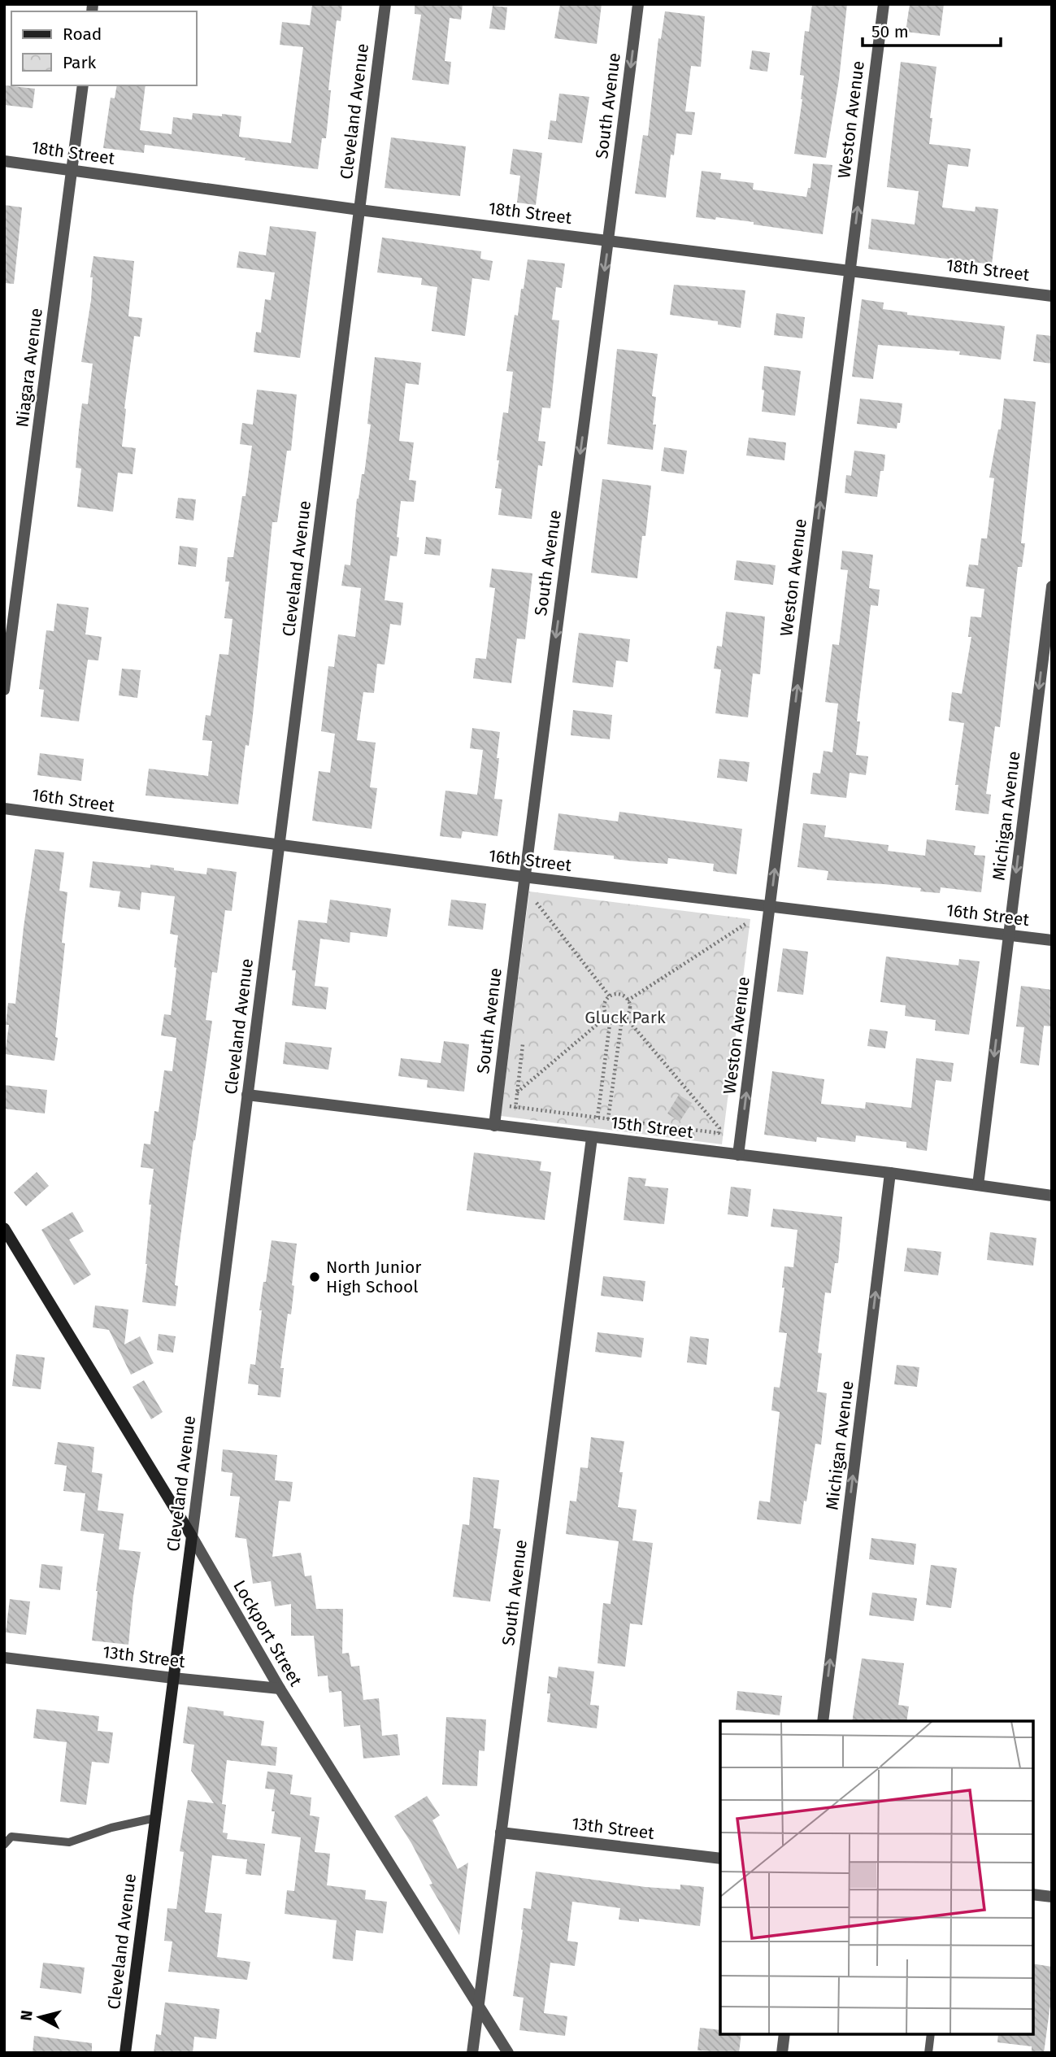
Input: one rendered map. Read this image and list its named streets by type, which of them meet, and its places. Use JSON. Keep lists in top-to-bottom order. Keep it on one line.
{"streets":{"main road":["Cleveland Avenue","Lockport Street"],"street":["South Avenue","Weston Avenue","18th Street","Niagara Avenue","16th Street","Michigan Avenue","15th Street","13th Street"]},"crossings":[["South Avenue","18th Street"],["South Avenue","16th Street"],["South Avenue","15th Street"],["South Avenue","Lockport Street"],["South Avenue","13th Street"],["Cleveland Avenue","18th Street"],["Cleveland Avenue","16th Street"],["Cleveland Avenue","15th Street"],["Cleveland Avenue","Lockport Street"],["Cleveland Avenue","13th Street"],["Weston Avenue","18th Street"],["Weston Avenue","16th Street"],["Weston Avenue","15th Street"],["18th Street","Niagara Avenue"],["16th Street","Michigan Avenue"],["Michigan Avenue","15th Street"],["Lockport Street","13th Street"]],"one_way":["South Avenue","Weston Avenue"],"parks":["Gluck Park"],"places":["North Junior High School"],"legend":["Road","Park"],"scale_bar":"50 m","north":"left"}
